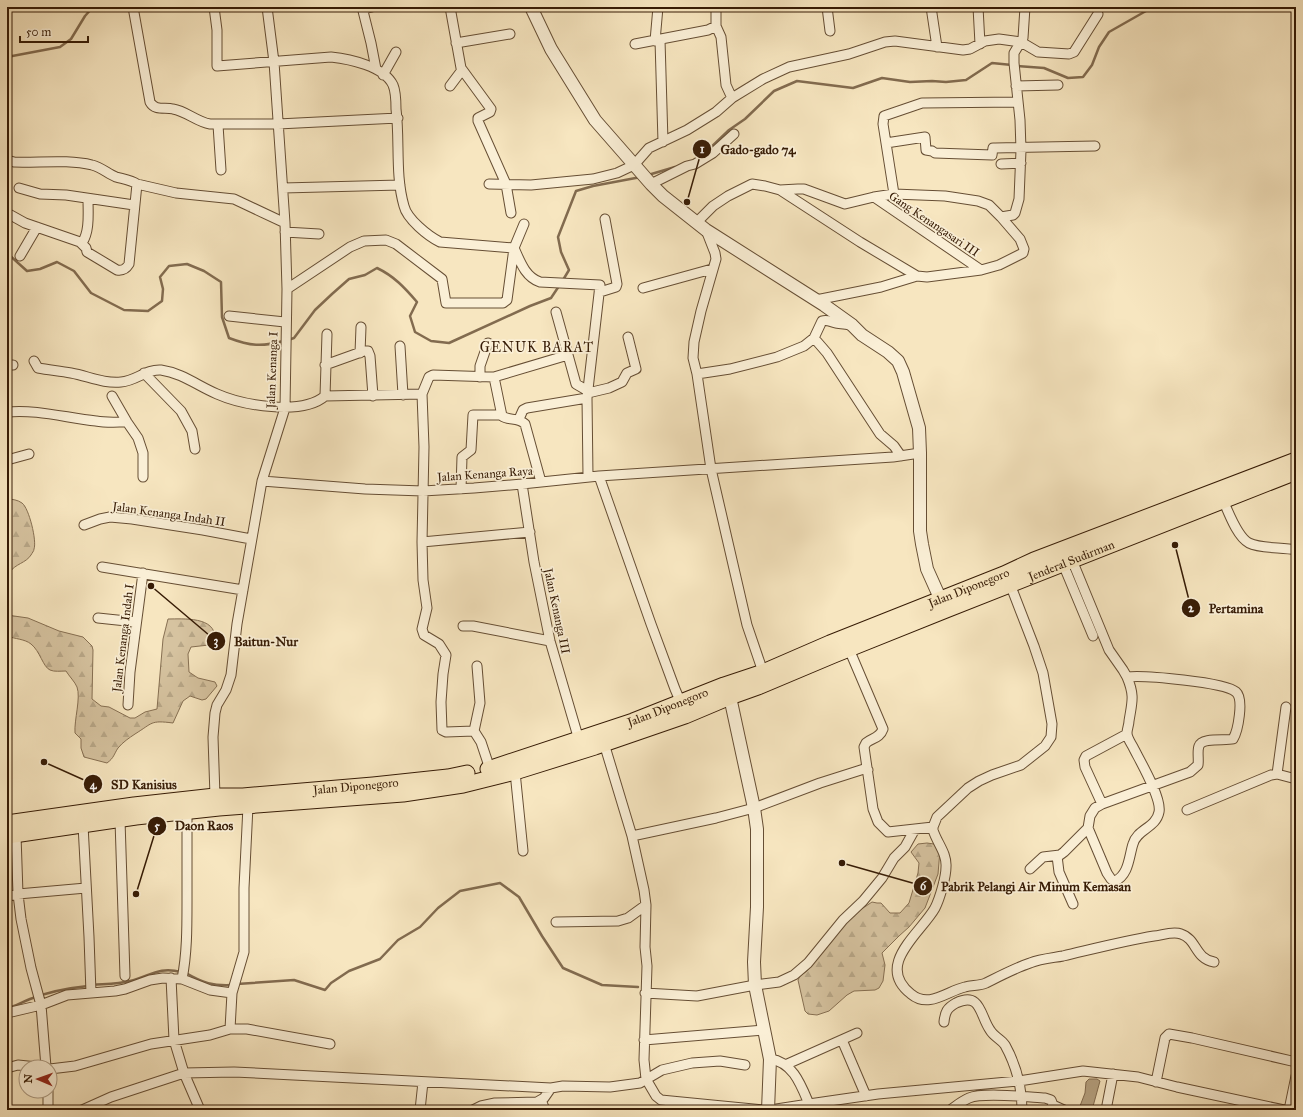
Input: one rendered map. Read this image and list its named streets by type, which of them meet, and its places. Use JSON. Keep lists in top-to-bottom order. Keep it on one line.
{"streets":{"highway":["Jenderal Sudirman","Jalan Diponegoro"],"street":["Gang Kenangasari III","Jalan Kenanga I","Jalan Kenanga Raya","Jalan Kenanga Indah II","Jalan Kenanga III","Jalan Kenanga Indah I"]},"crossings":[["Jalan Kenanga I","Jalan Kenanga Raya"],["Jalan Kenanga I","Jalan Kenanga Indah II"],["Jalan Kenanga I","Jalan Diponegoro"],["Jalan Kenanga I","Jalan Kenanga Indah I"],["Jalan Kenanga Raya","Jalan Kenanga III"],["Jenderal Sudirman","Jalan Diponegoro"],["Jalan Diponegoro","Jalan Kenanga III"]],"districts":["GENUK BARAT"],"places":["Gado-gado 74","Pertamina","Baitun-Nur","SD Kanisius","Pabrik Pelangi Air Minum Kemasan","Daon Raos"],"scale_bar":"50 m","north":"left"}
